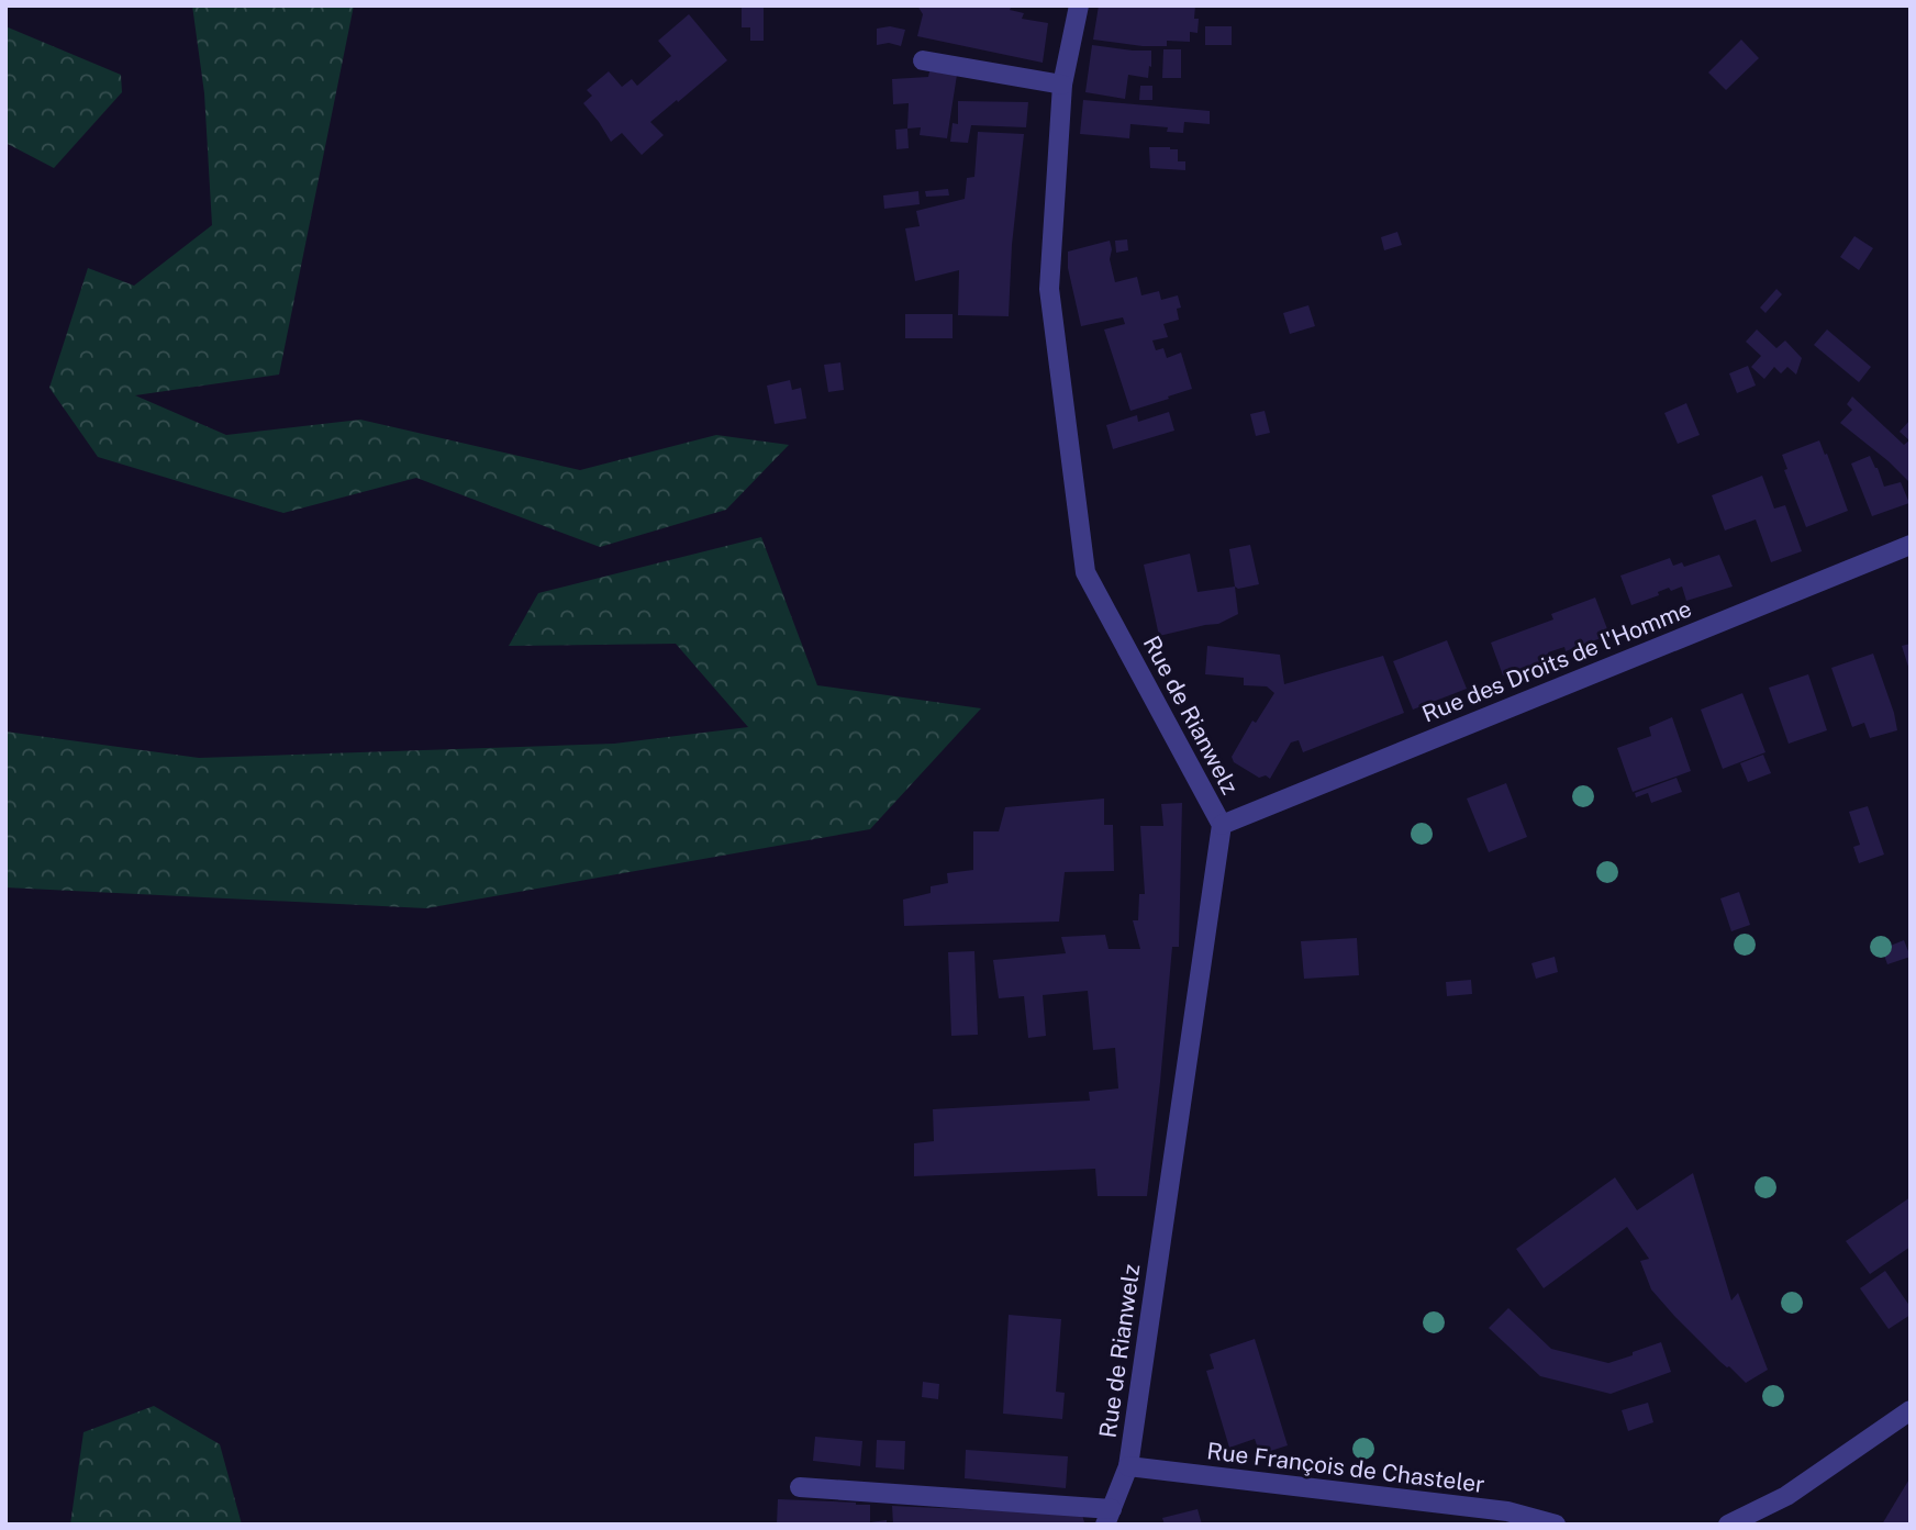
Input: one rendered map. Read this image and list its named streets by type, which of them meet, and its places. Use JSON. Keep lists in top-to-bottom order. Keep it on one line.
{"streets":{"street":["Rue des Droits de l'Homme","Rue de Rianwelz","Rue François de Chasteler"]},"crossings":[["Rue des Droits de l'Homme","Rue de Rianwelz"],["Rue de Rianwelz","Rue François de Chasteler"]]}
